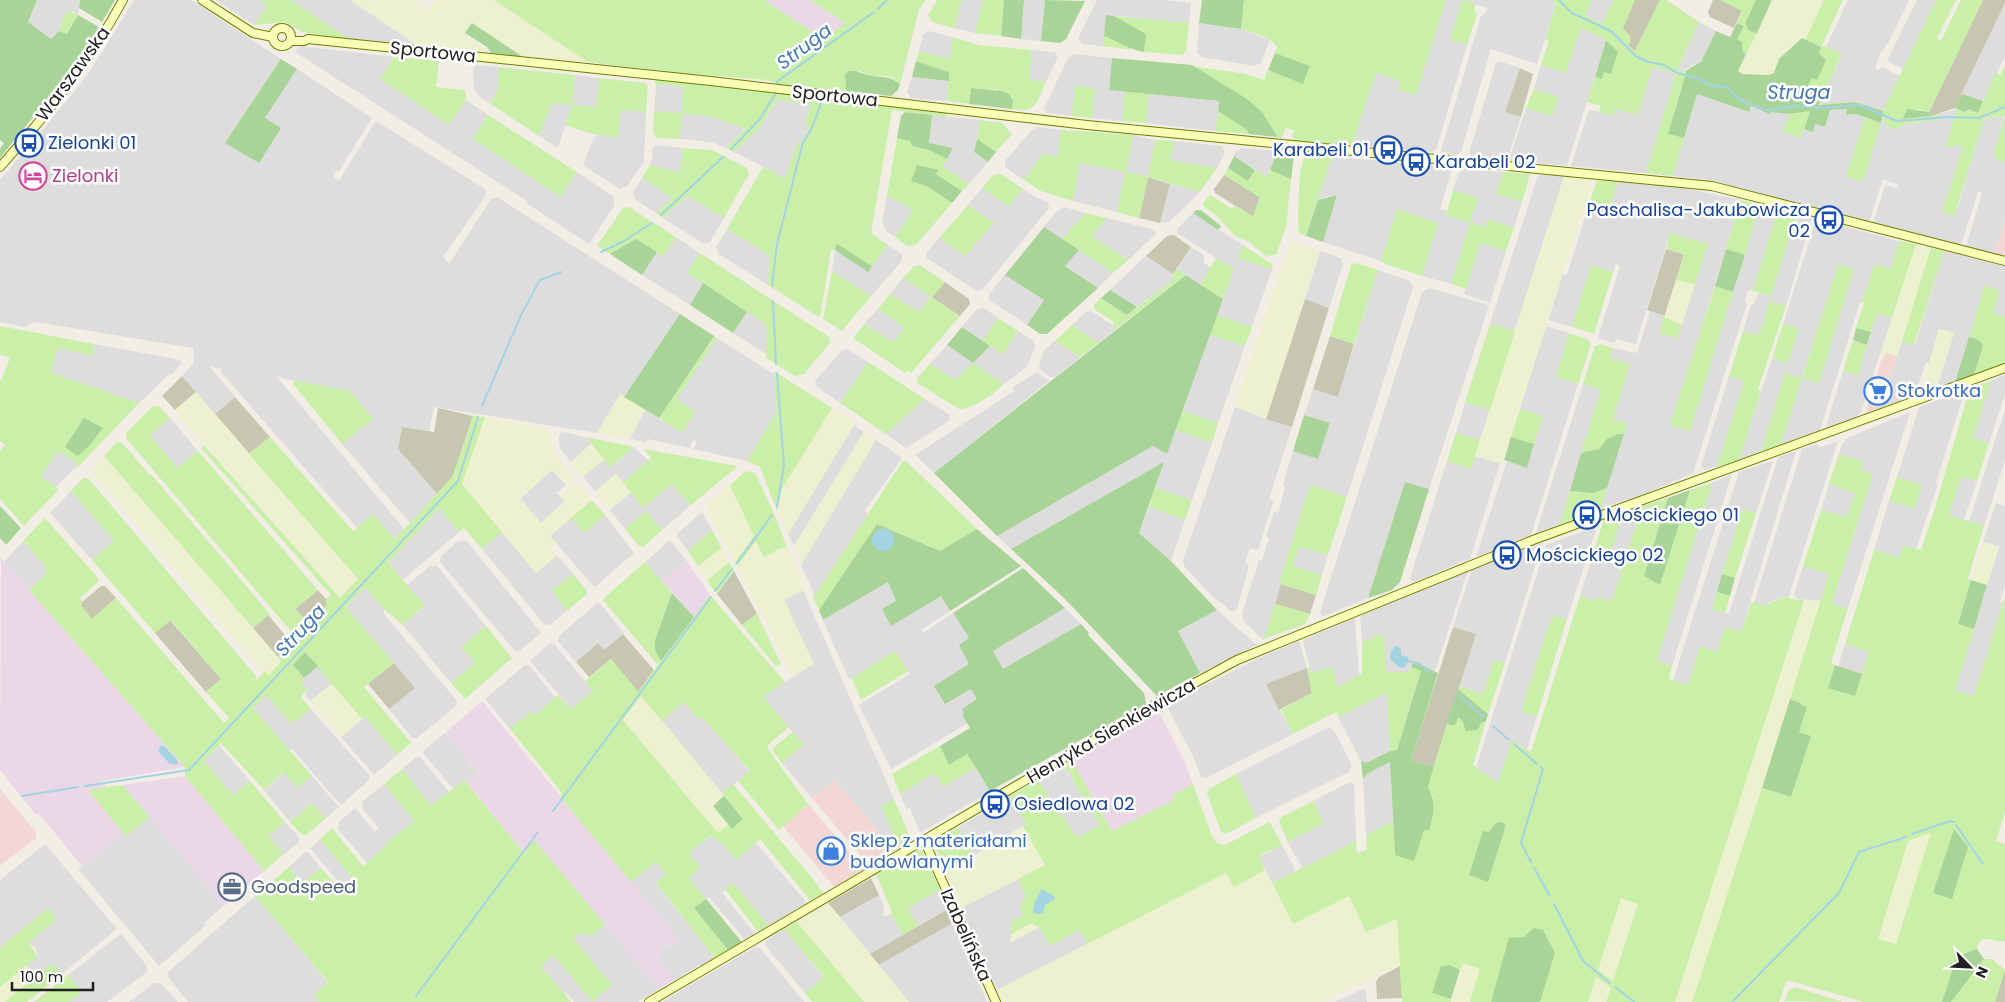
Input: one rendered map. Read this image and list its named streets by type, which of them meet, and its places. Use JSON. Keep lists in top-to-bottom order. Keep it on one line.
{"streets":{"street":["Sportowa","Warszawska","Henryka Sienkiewicza","Izabelińska"]},"crossings":[["Henryka Sienkiewicza","Izabelińska"]],"water":["Struga"],"places":{"bus stop":["Zielonki 01","Karabeli 01","Karabeli 02","Paschalisa-Jakubowicza 02","Mościckiego 01","Mościckiego 02","Osiedlowa 02"],"hotel":["Zielonki"],"supermarket":["Stokrotka"],"shop":["Sklep z materiałami budowlanymi"],"office":["Goodspeed"]},"scale_bar":"100 m","north":"bottom right"}
